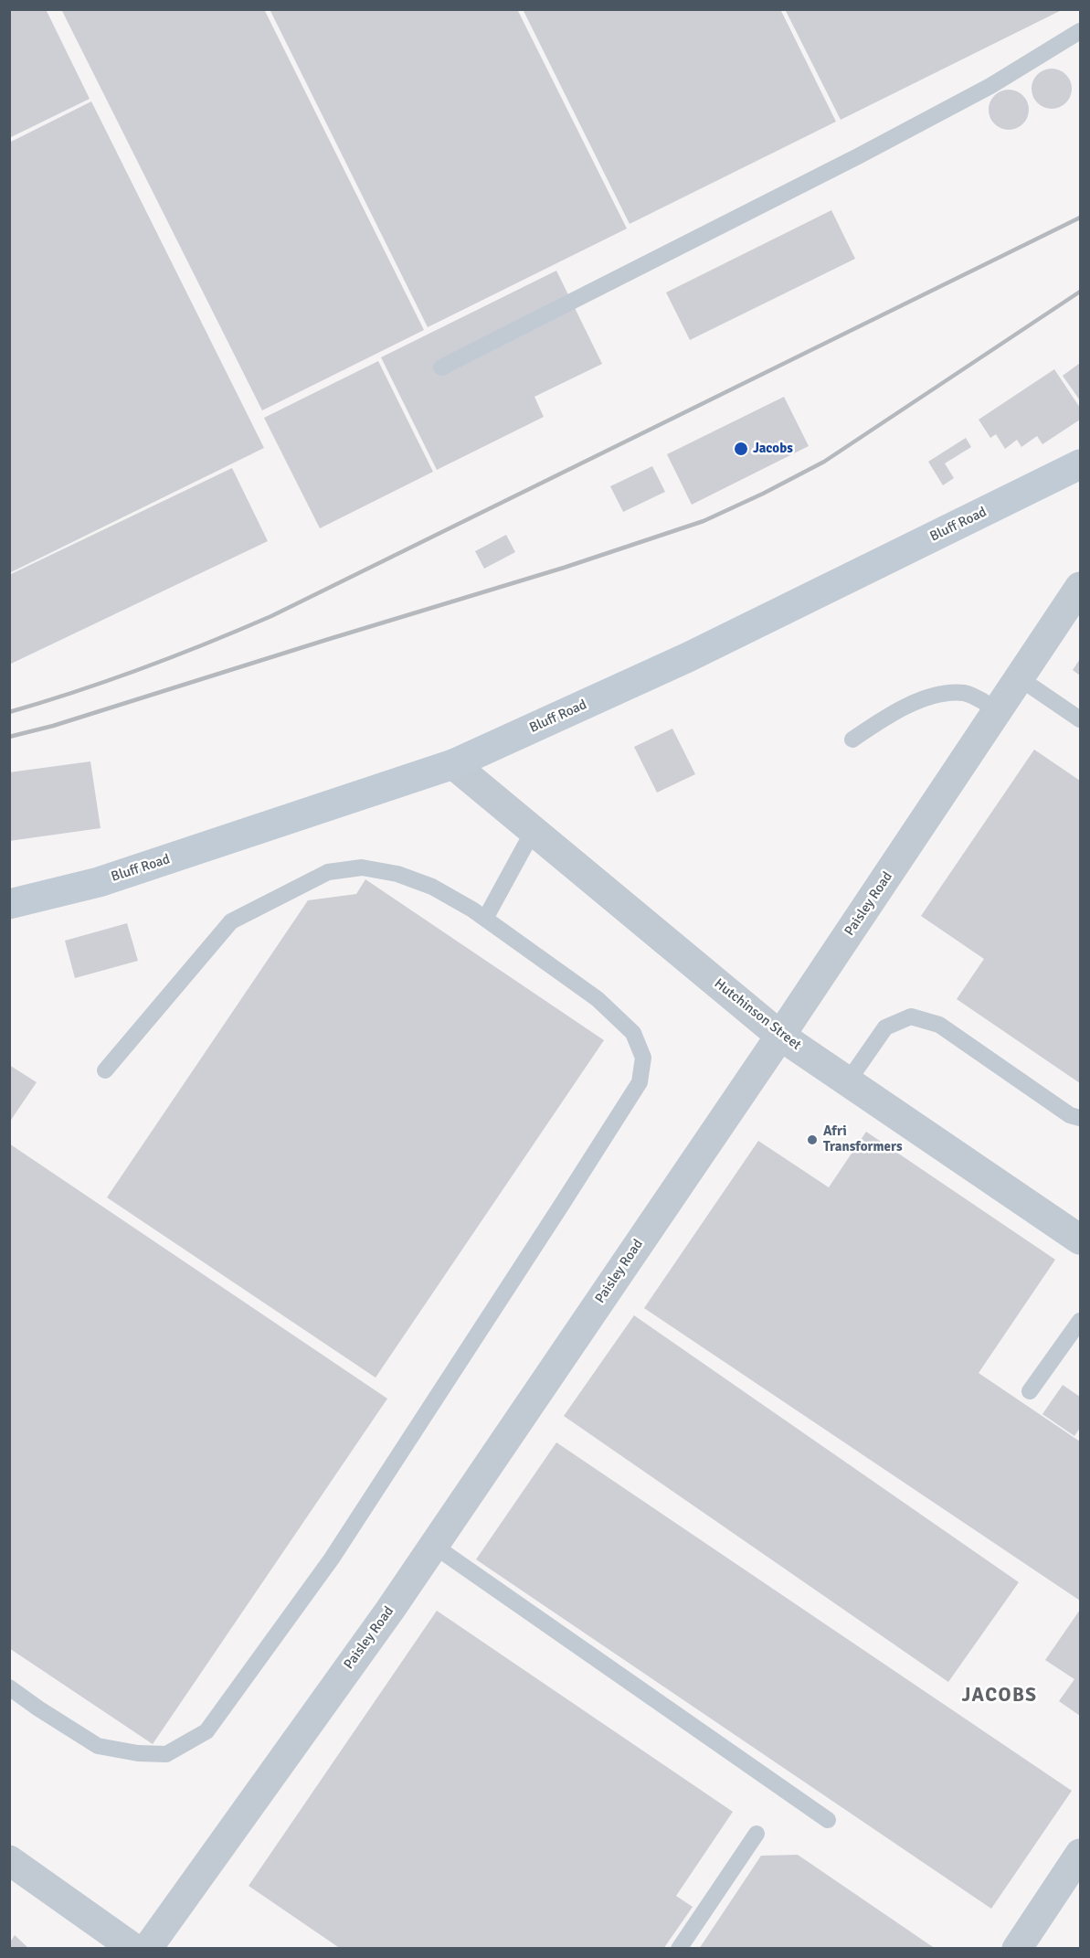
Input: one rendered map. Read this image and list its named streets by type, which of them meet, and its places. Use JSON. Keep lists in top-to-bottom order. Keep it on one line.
{"streets":{"main road":["Bluff Road"],"street":["Paisley Road","Hutchinson Street"]},"crossings":[["Bluff Road","Hutchinson Street"],["Paisley Road","Hutchinson Street"]],"districts":["JACOBS"],"places":["Jacobs","Afri Transformers"]}
